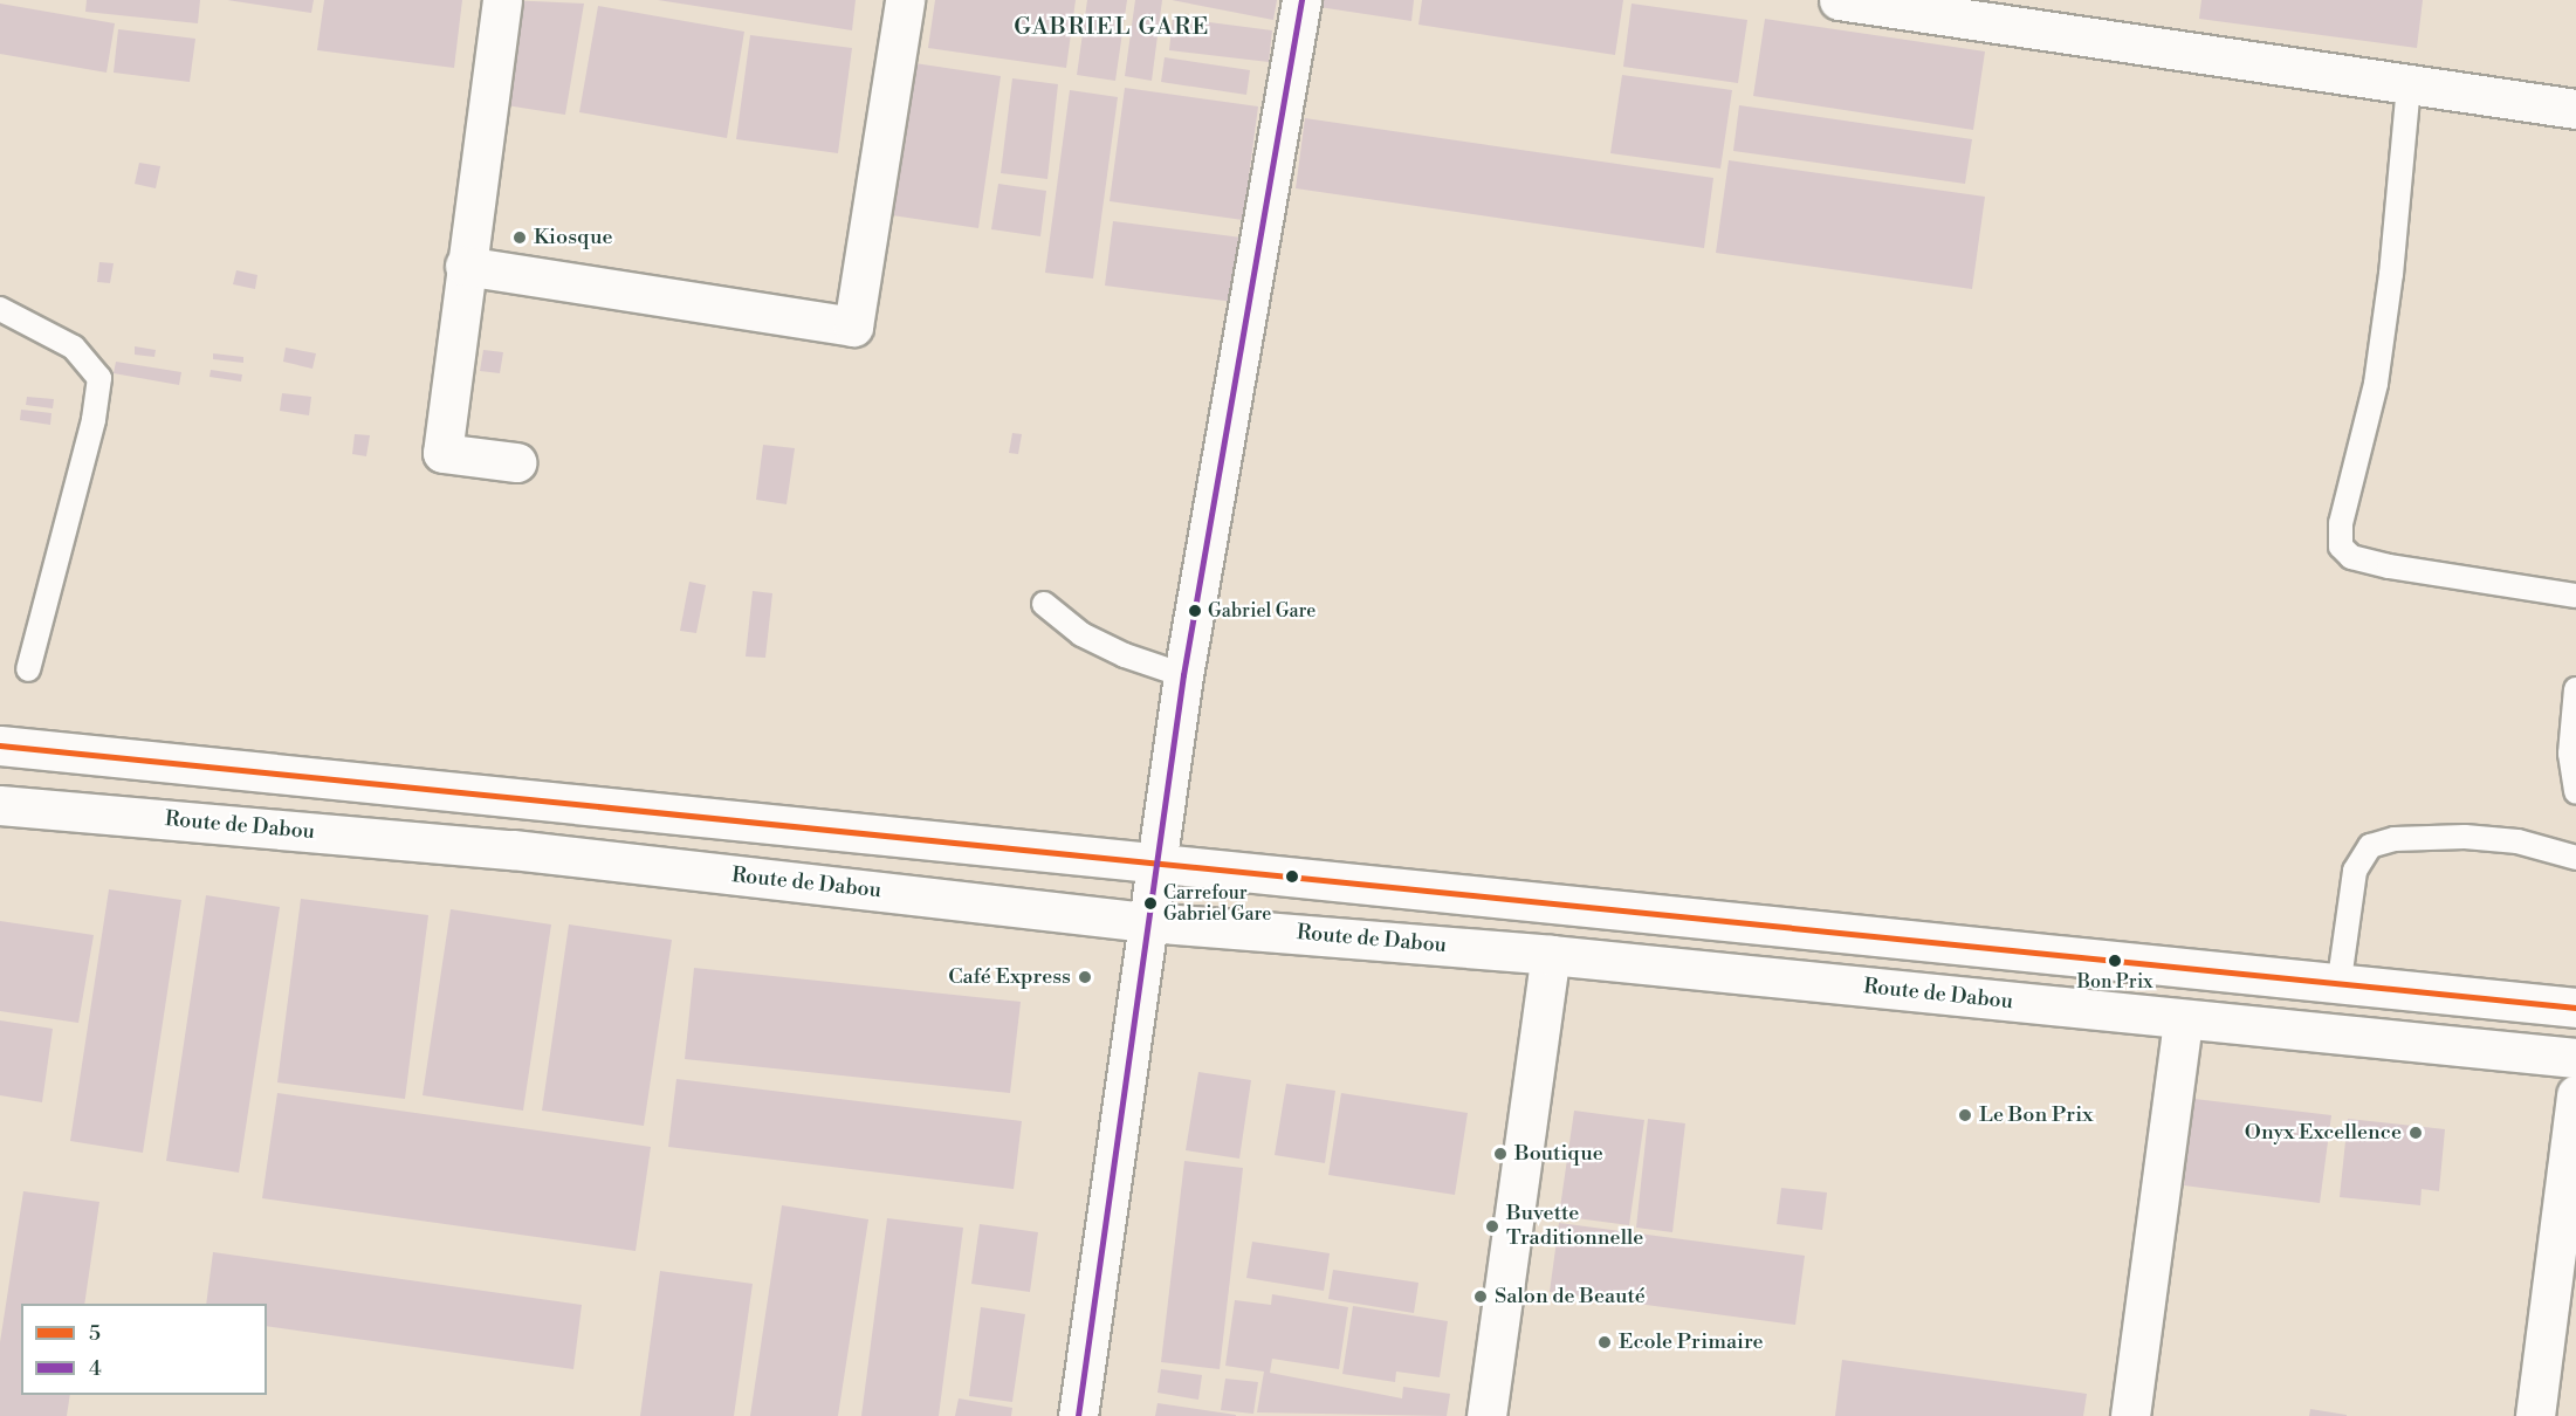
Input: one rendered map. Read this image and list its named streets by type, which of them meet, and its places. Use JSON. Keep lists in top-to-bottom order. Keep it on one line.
{"streets":{"street":["Route de Dabou"]},"districts":["GABRIEL GARE"],"places":["Kiosque","Gabriel Gare","Carrefour Gabriel Gare","Bon Prix","Café Express","Le Bon Prix","Onyx Excellence","Boutique","Buvette Traditionnelle","Salon de Beauté","Ecole Primaire"],"lines":["transit line 4","transit line 5"],"legend":["5","4"]}
